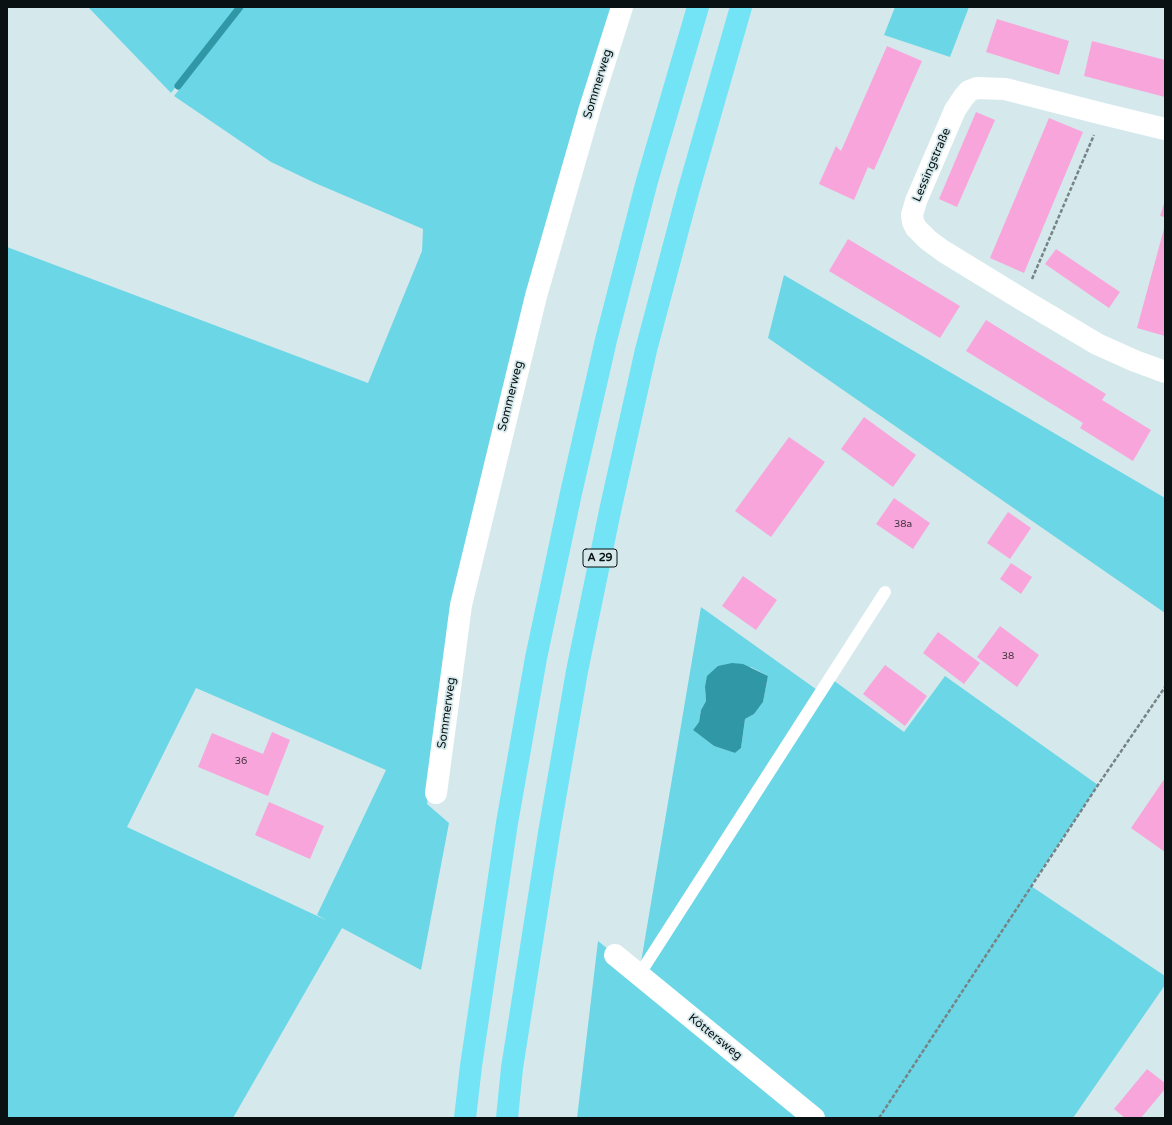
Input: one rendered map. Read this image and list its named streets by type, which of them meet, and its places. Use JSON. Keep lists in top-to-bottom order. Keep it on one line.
{"streets":{"highway":["A 29"],"street":["Sommerweg","Lessingstraße","Köttersweg"]},"house_numbers":["38a","38","36"]}
